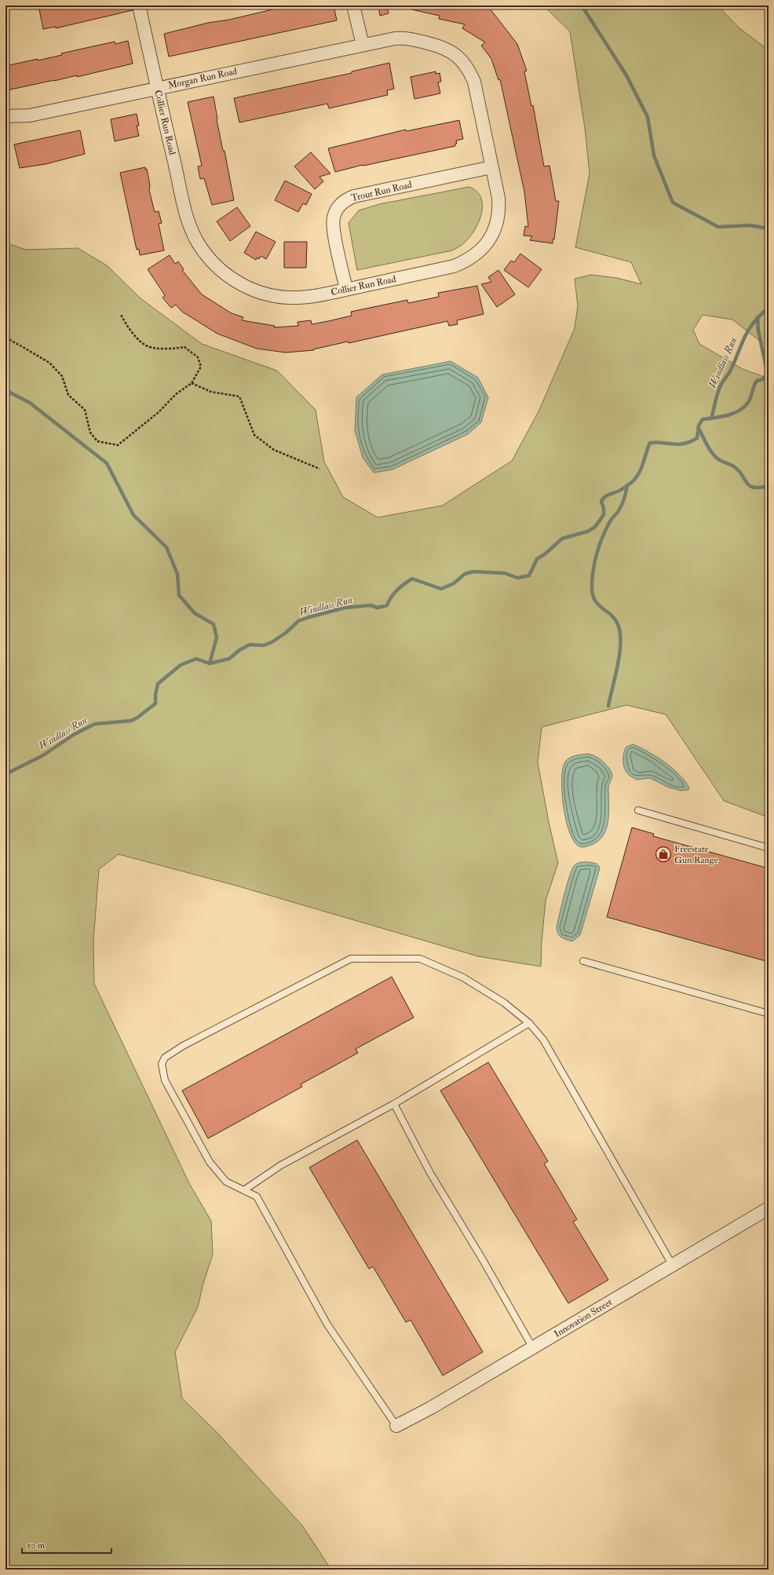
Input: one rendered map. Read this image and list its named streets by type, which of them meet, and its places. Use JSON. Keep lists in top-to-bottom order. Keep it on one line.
{"streets":{"street":["Morgan Run Road","Collier Run Road","Trout Run Road","Innovation Street"]},"crossings":[["Morgan Run Road","Collier Run Road"],["Collier Run Road","Trout Run Road"]],"water":["Windlass Run"],"places":{"shop":["Freestate Gun Range"]},"scale_bar":"50 m"}
